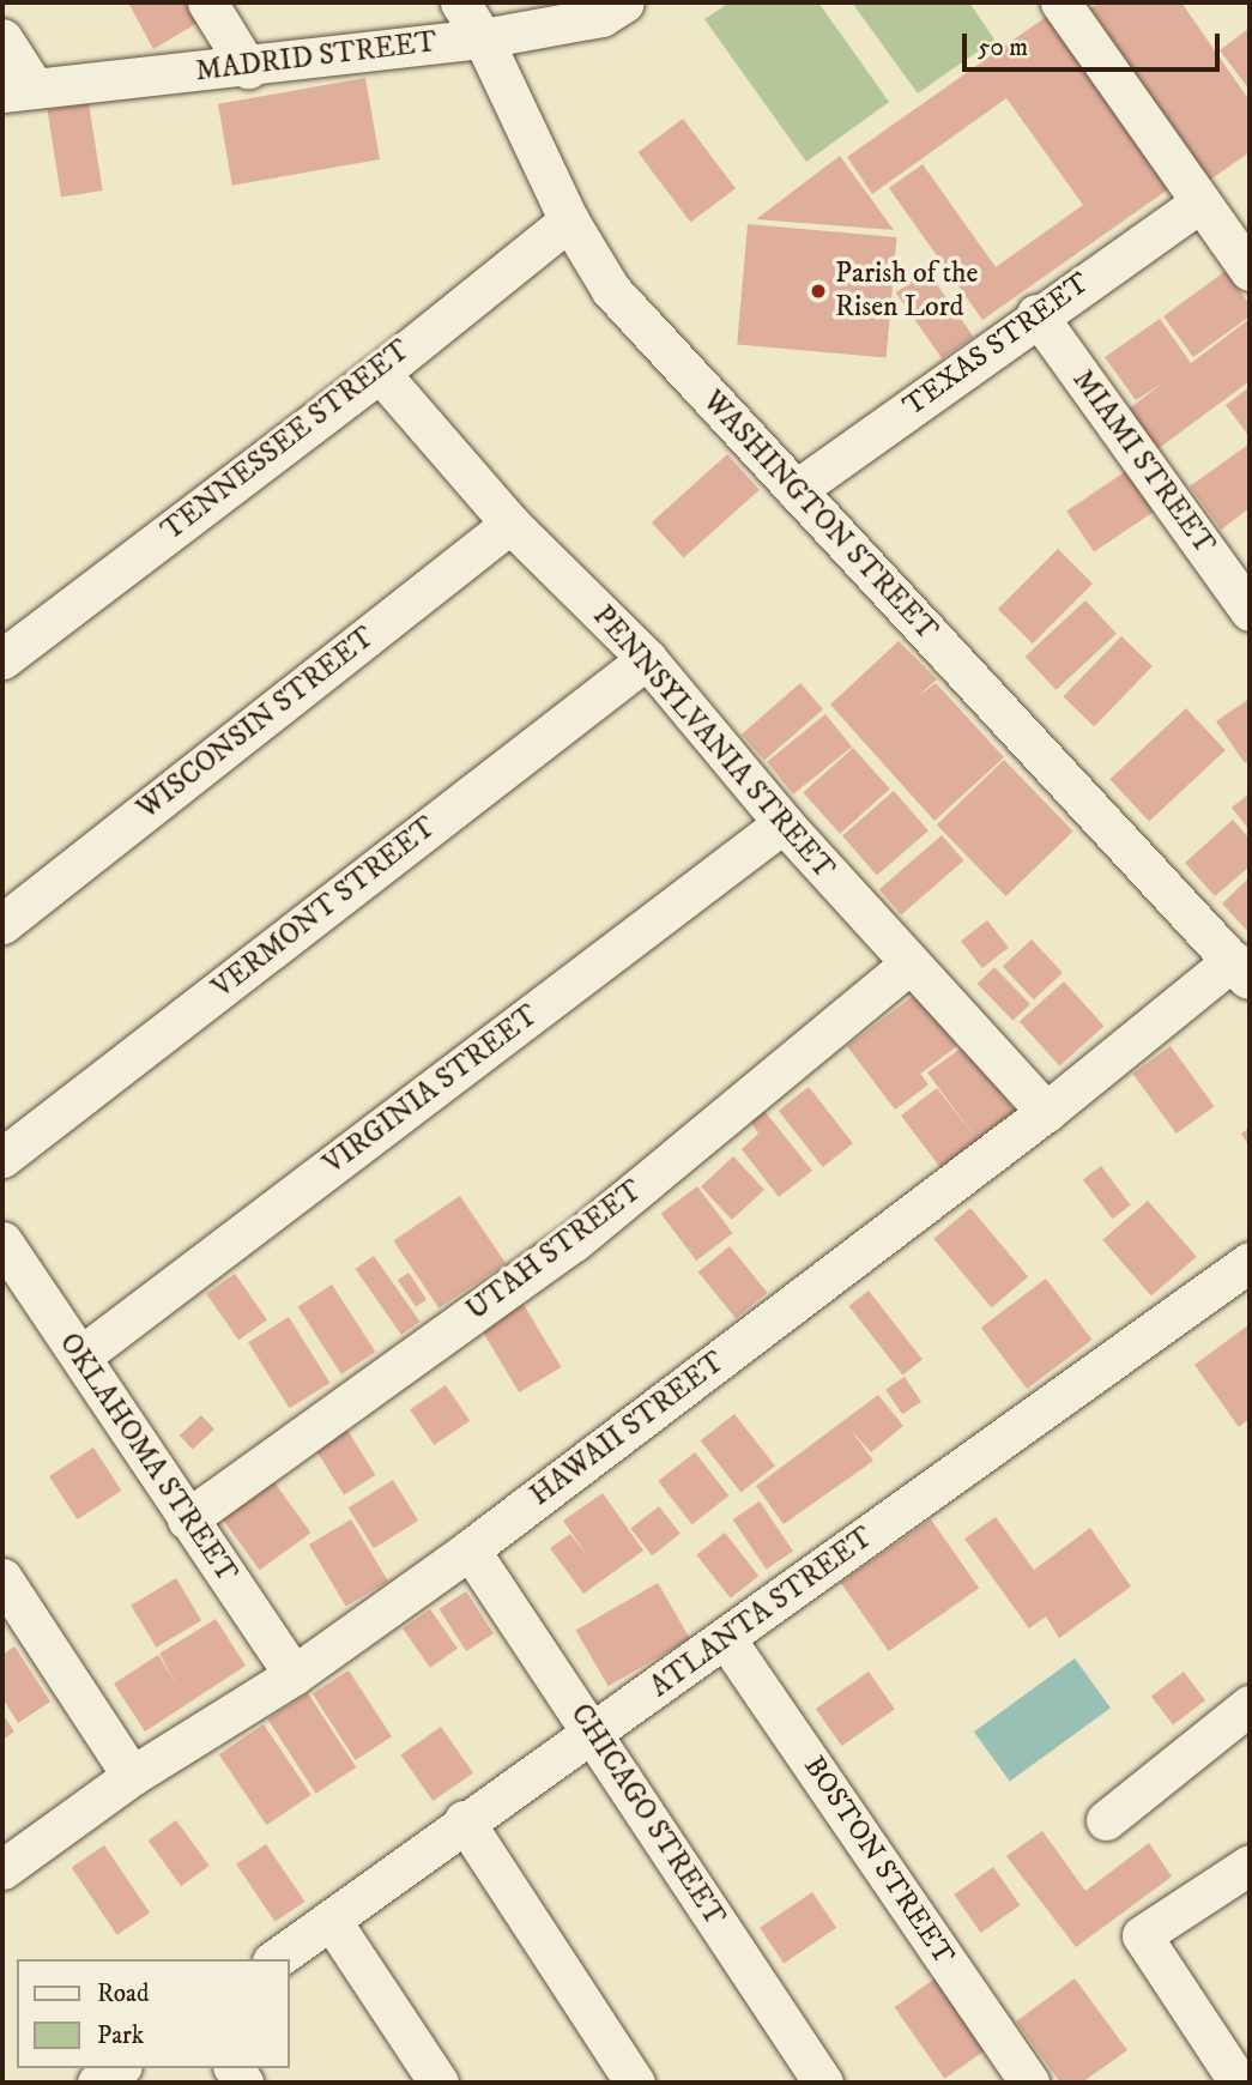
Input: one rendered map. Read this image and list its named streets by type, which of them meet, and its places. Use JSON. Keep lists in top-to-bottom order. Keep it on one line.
{"streets":{"street":["MADRID STREET","TEXAS STREET","TENNESSEE STREET","MIAMI STREET","WASHINGTON STREET","WISCONSIN STREET","PENNSYLVANIA STREET","VERMONT STREET","VIRGINIA STREET","UTAH STREET","HAWAII STREET","OKLAHOMA STREET","ATLANTA STREET","CHICAGO STREET","BOSTON STREET"]},"crossings":[["MADRID STREET","WASHINGTON STREET"],["TEXAS STREET","MIAMI STREET"],["TEXAS STREET","WASHINGTON STREET"],["TENNESSEE STREET","WASHINGTON STREET"],["TENNESSEE STREET","PENNSYLVANIA STREET"],["WASHINGTON STREET","HAWAII STREET"],["WISCONSIN STREET","PENNSYLVANIA STREET"],["PENNSYLVANIA STREET","VERMONT STREET"],["PENNSYLVANIA STREET","VIRGINIA STREET"],["PENNSYLVANIA STREET","UTAH STREET"],["PENNSYLVANIA STREET","HAWAII STREET"],["VIRGINIA STREET","OKLAHOMA STREET"],["UTAH STREET","OKLAHOMA STREET"],["HAWAII STREET","OKLAHOMA STREET"],["HAWAII STREET","CHICAGO STREET"],["ATLANTA STREET","CHICAGO STREET"],["ATLANTA STREET","BOSTON STREET"]],"places":["Parish of the Risen Lord"],"legend":["Road","Park"],"scale_bar":"50 m"}
